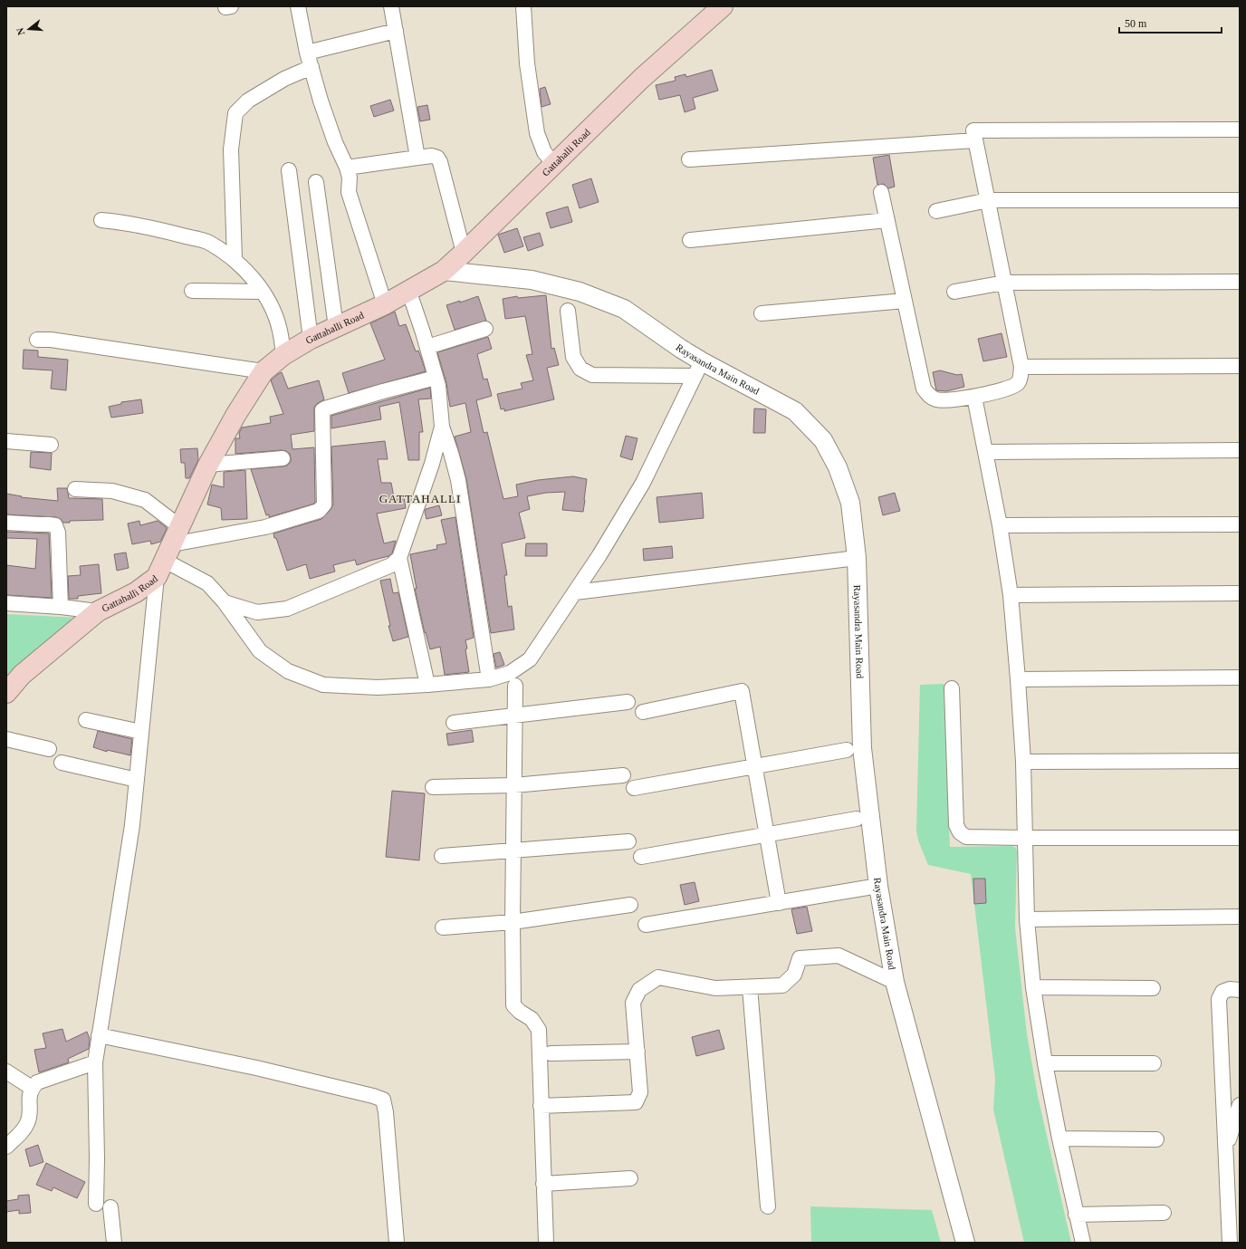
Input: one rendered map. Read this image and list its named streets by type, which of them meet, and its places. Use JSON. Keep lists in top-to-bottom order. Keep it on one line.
{"streets":{"main road":["Gattahalli Road"],"street":["Rayasandra Main Road"]},"crossings":[["Gattahalli Road","Rayasandra Main Road"]],"districts":["GATTAHALLI"],"scale_bar":"50 m","north":"left"}
